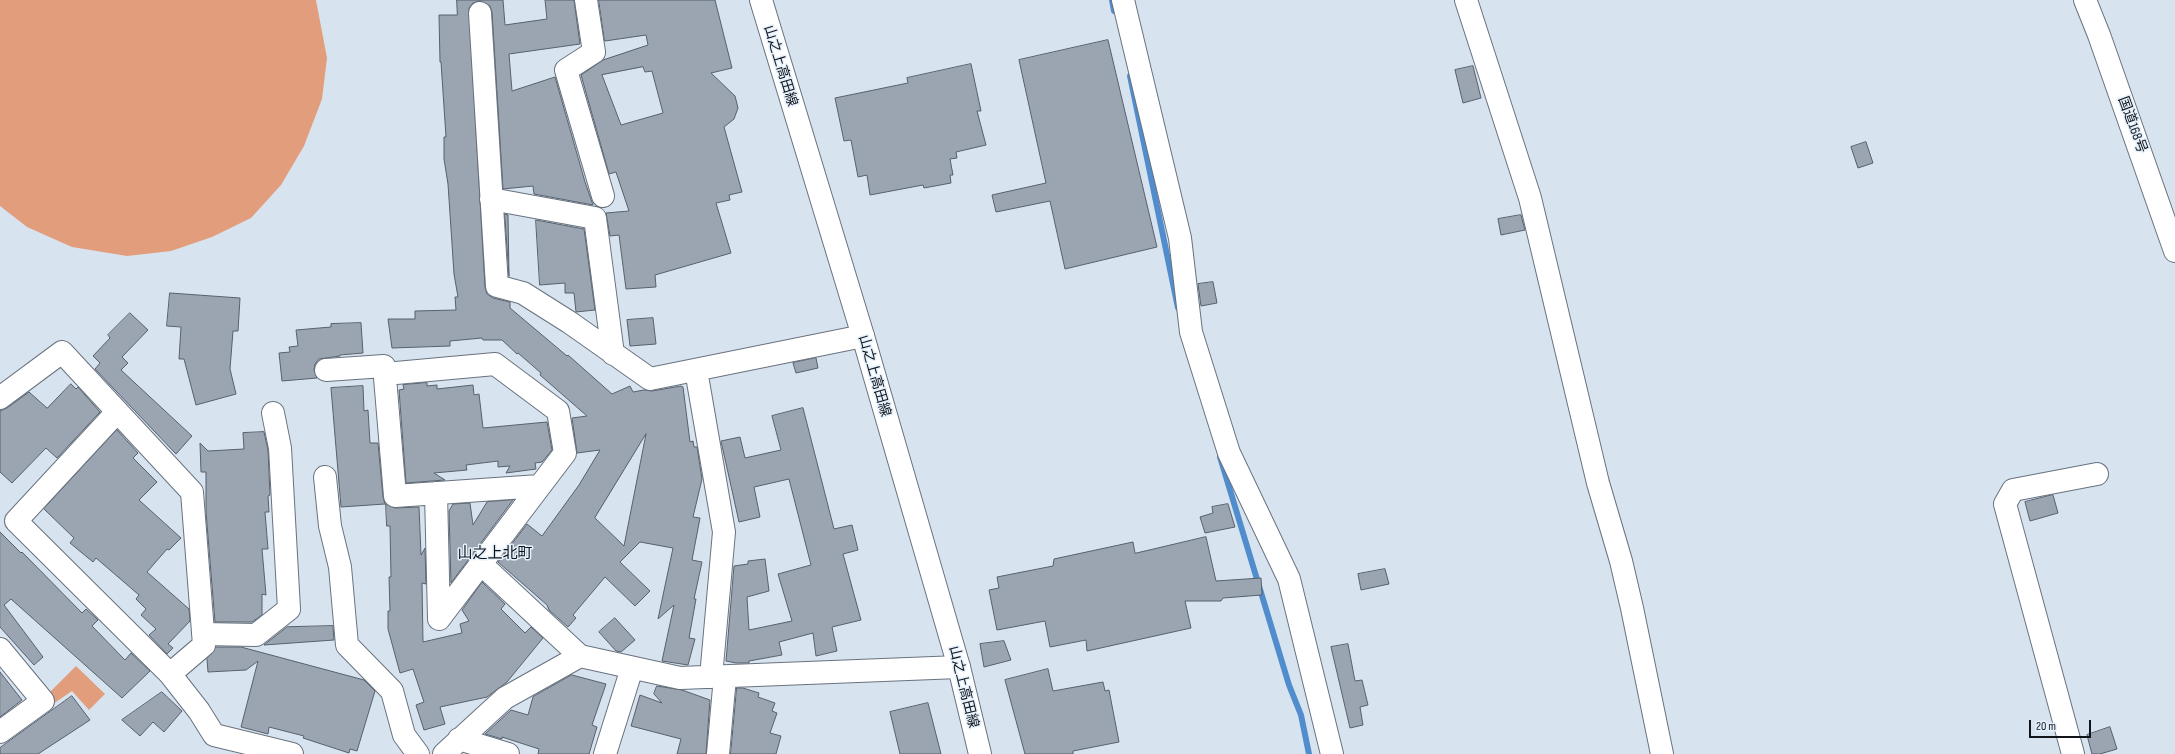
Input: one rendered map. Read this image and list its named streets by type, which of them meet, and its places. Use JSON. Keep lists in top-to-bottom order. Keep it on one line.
{"streets":{"main road":["山之上高田線","国道168号"]},"districts":["山之上北町"],"scale_bar":"20 m"}
